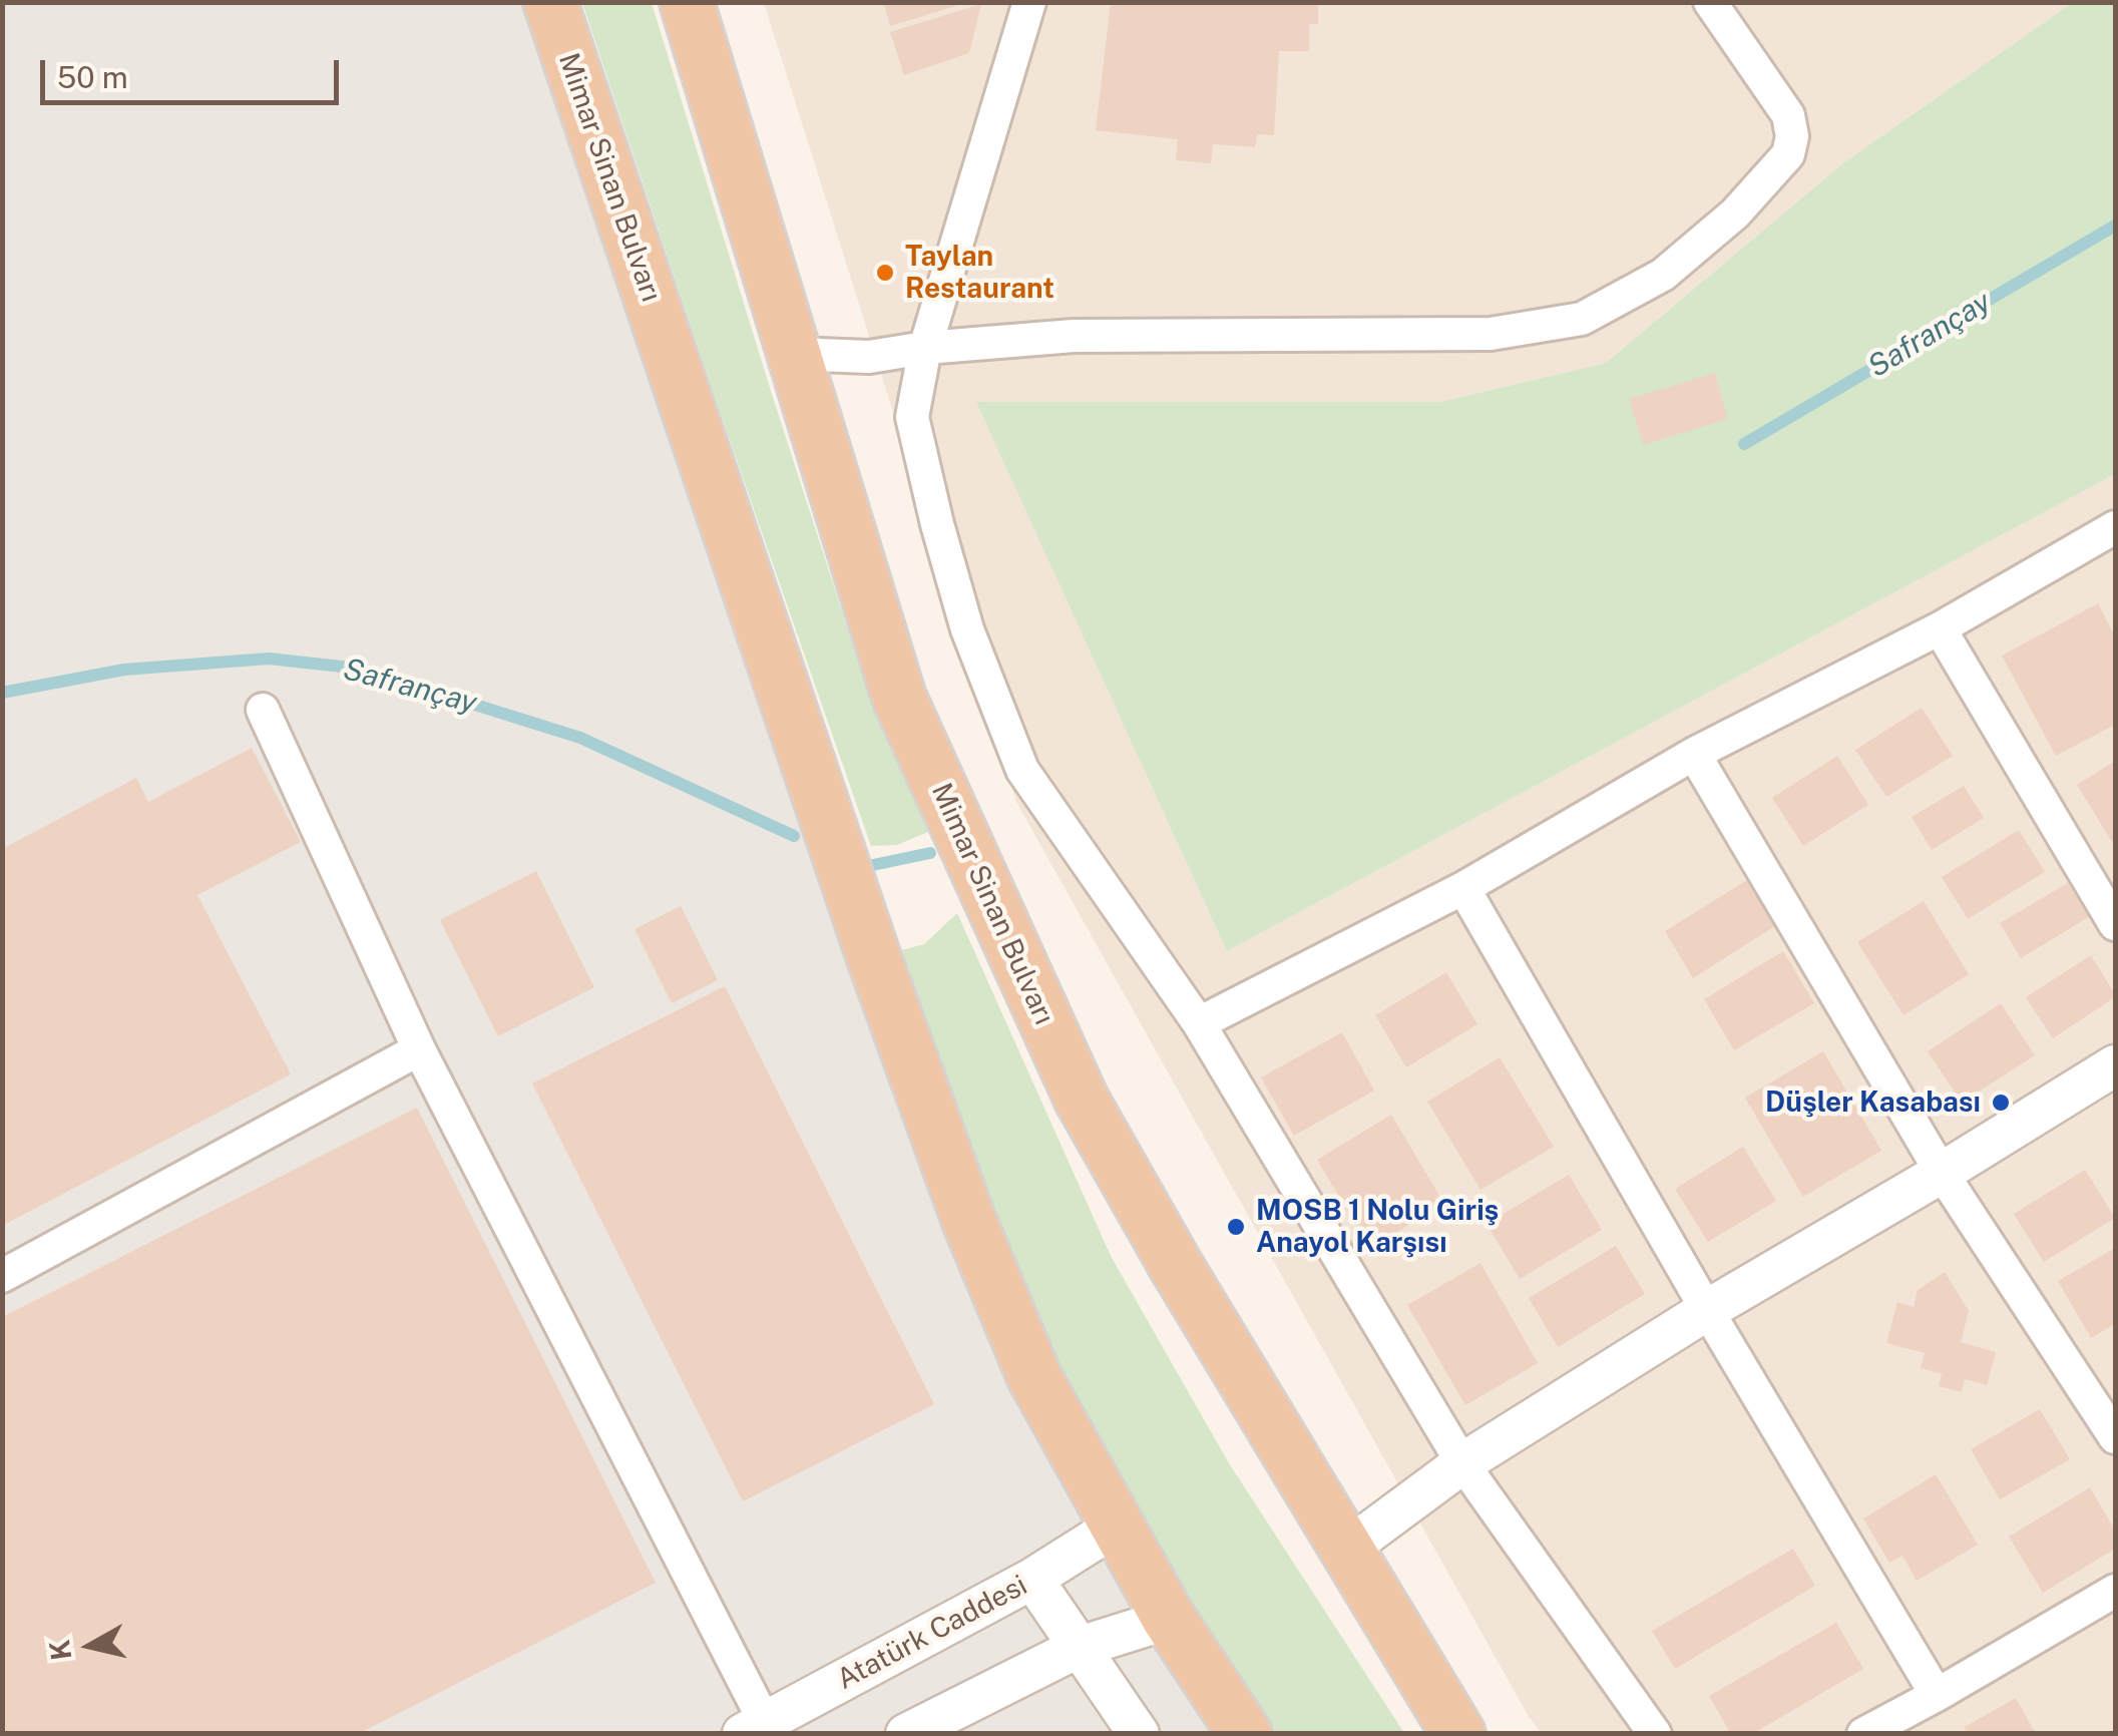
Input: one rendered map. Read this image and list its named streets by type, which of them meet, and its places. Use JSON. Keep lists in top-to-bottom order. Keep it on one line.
{"streets":{"highway":["Mimar Sinan Bulvarı"],"street":["Atatürk Caddesi"]},"crossings":[["Mimar Sinan Bulvarı","Atatürk Caddesi"]],"water":["Safrançay"],"places":["Taylan Restaurant","Düşler Kasabası","MOSB 1 Nolu Giriş Anayol Karşısı"],"scale_bar":"50 m","north":"left"}
